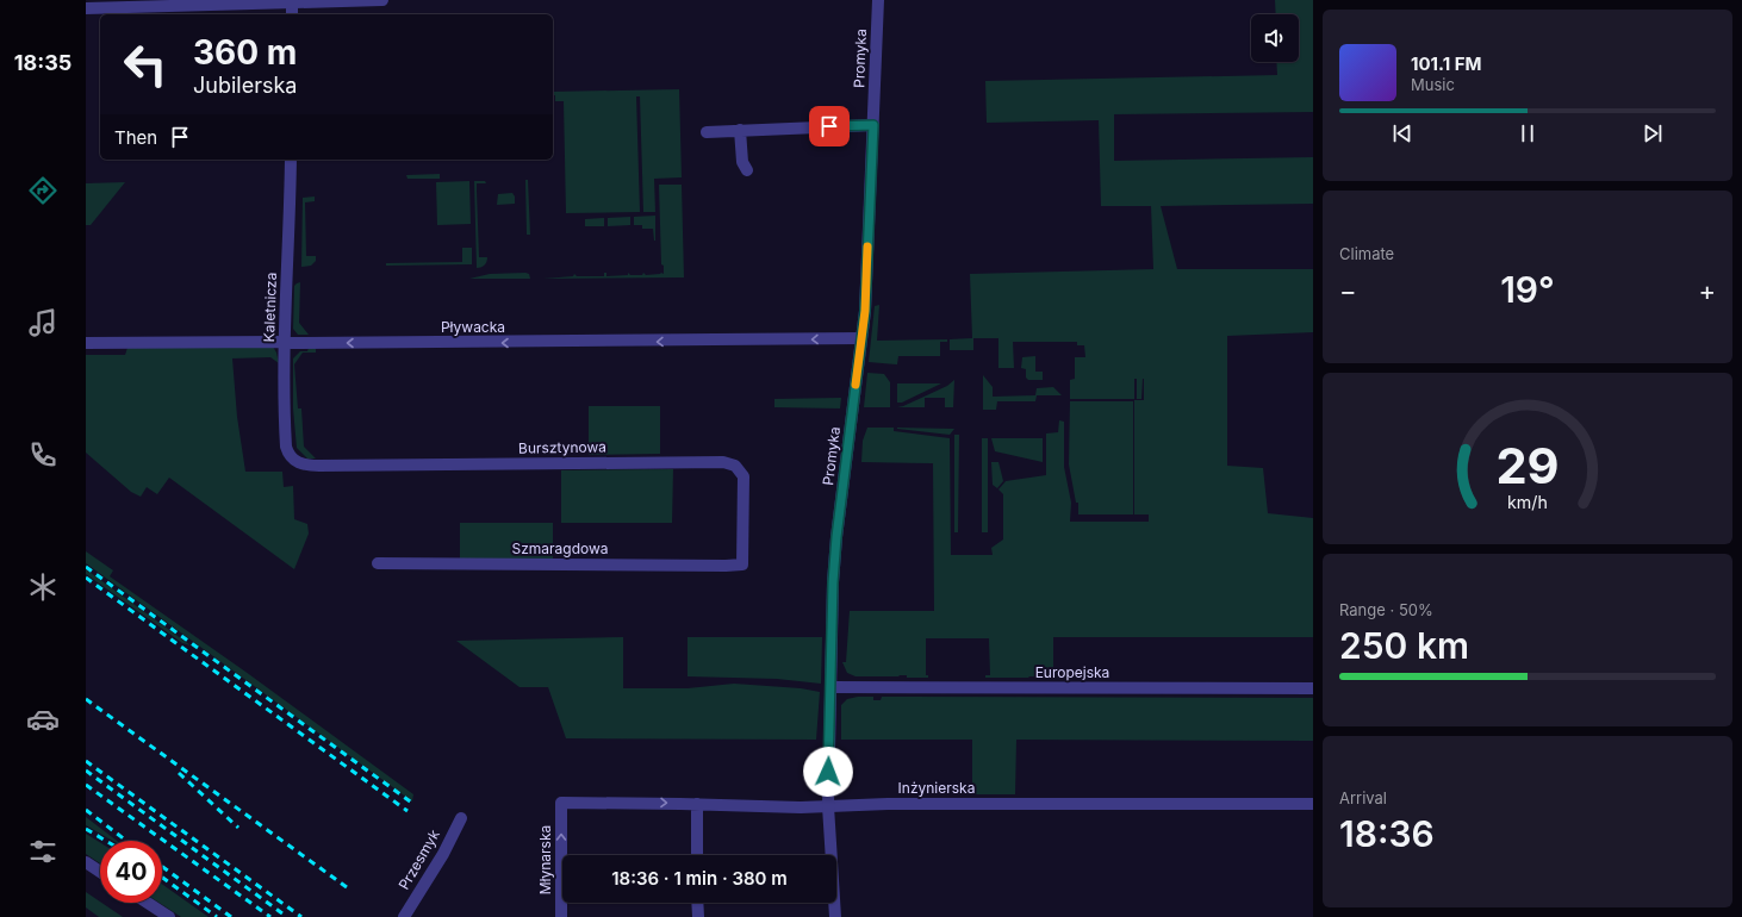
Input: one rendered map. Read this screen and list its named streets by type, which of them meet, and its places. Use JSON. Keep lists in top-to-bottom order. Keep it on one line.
{"streets":{"street":["Promyka","Kaletnicza","Pływacka","Bursztynowa","Szmaragdowa","Europejska","Inżynierska","Przesmyk","Młynarska"]},"crossings":[["Promyka","Pływacka"],["Promyka","Europejska"],["Promyka","Inżynierska"],["Kaletnicza","Pływacka"],["Kaletnicza","Bursztynowa"],["Bursztynowa","Szmaragdowa"],["Inżynierska","Młynarska"]],"one_way":["Pływacka","Młynarska"],"page":{"tabs":"18:35","turn":["360 m","Jubilerska"],"song":["101.1 FM","Music"],"then":"Then","tile":["Climate",["Range · 50%","250 km"],["Arrival","18:36"]],"heat":["−","19°","+"],"limit":"40","trip":"18:36 · 1 min · 380 m","gauge":["29","km/h"]}}
